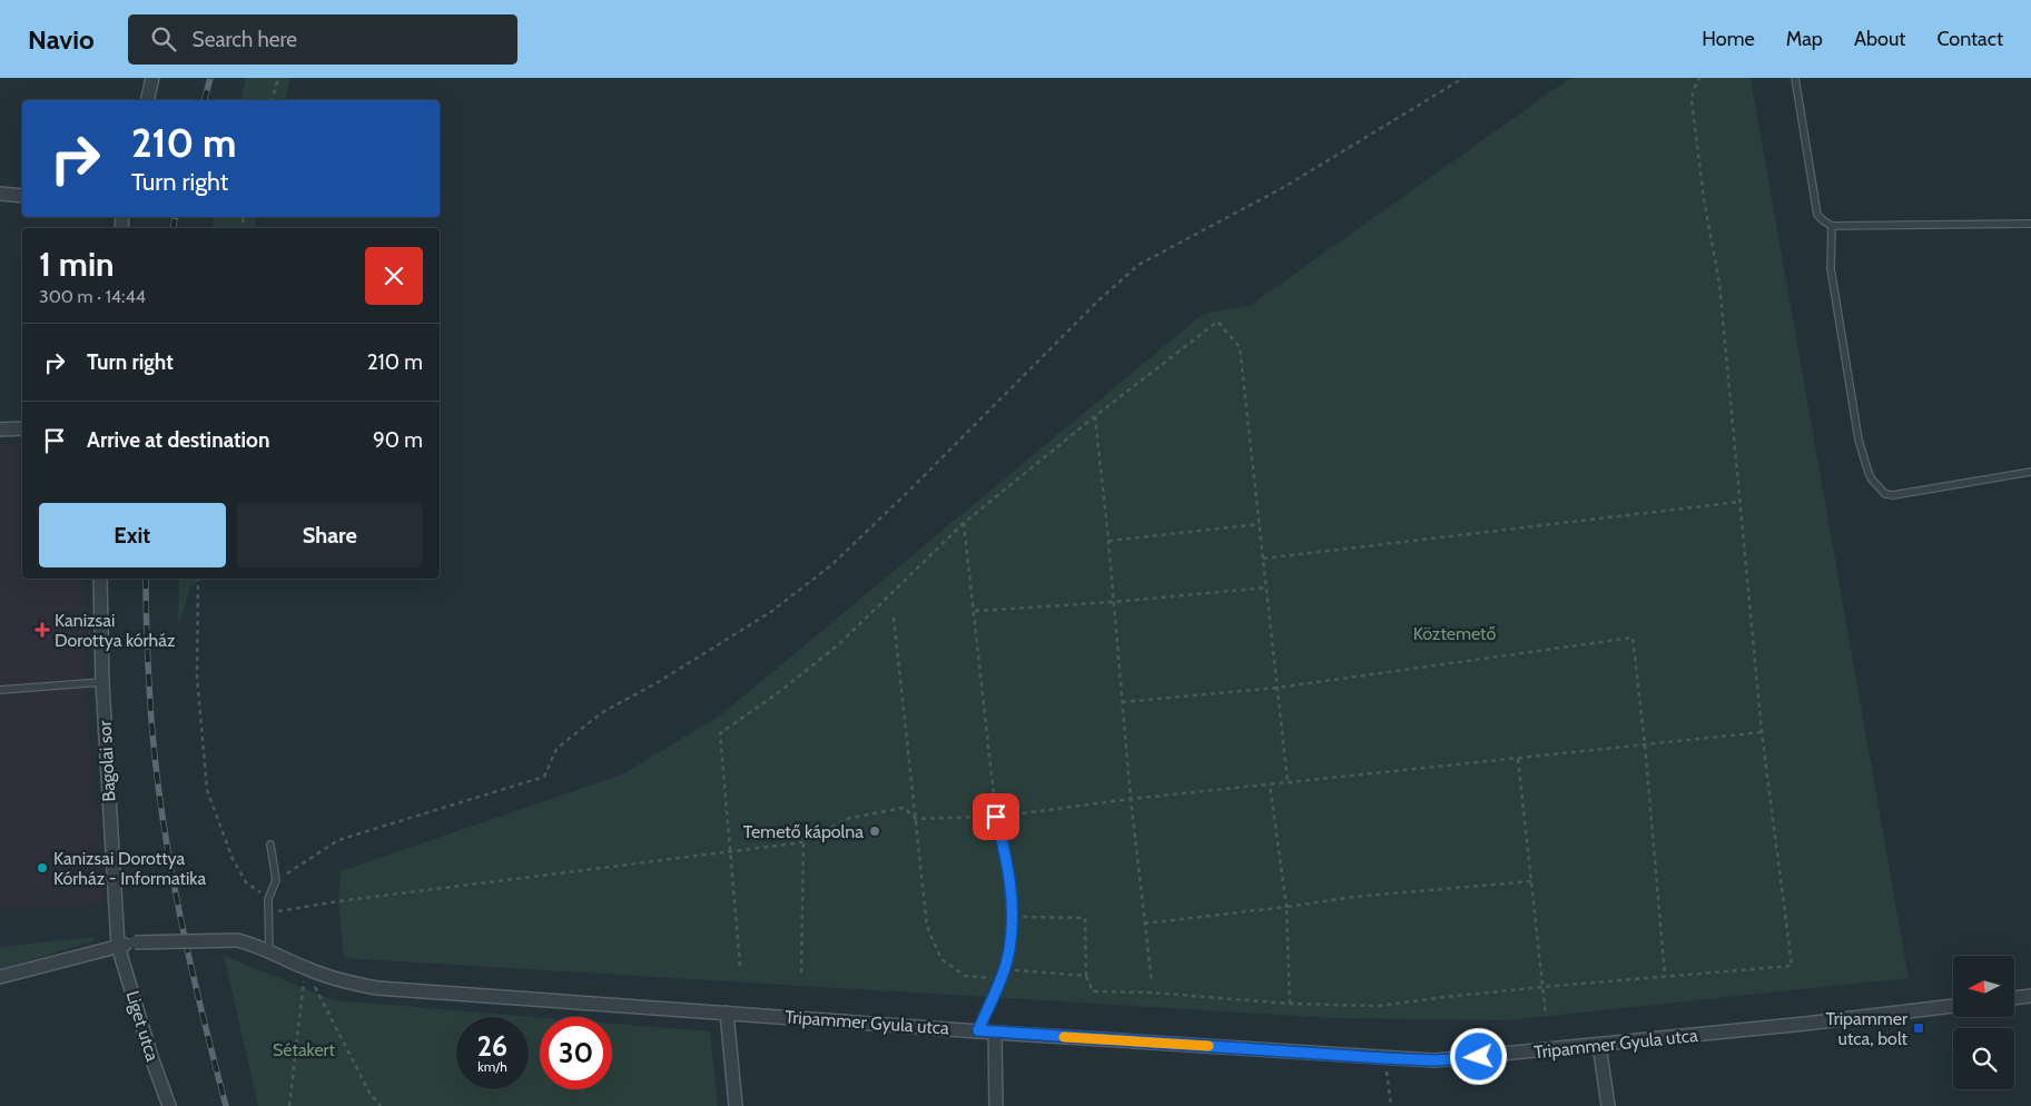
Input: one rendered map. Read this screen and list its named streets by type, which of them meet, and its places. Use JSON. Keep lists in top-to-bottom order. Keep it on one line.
{"streets":{"street":["Bagolai sor","Tripammer Gyula utca","Liget utca"]},"crossings":[["Bagolai sor","Tripammer Gyula utca"],["Bagolai sor","Liget utca"],["Tripammer Gyula utca","Liget utca"]],"parks":["Köztemető","Sétakert"],"places":{"health":["Kanizsai Dorottya kórház"],"other":["Temető kápolna","Kanizsai Dorottya Kórház - Informatika"],"transit":["Tripammer utca, bolt"]},"north":"left","page":{"header":"Navio","search":"Search here","nav":["Home","Map","About","Contact"],"turn":["210 m","Turn right"],"heading":["1 min","300 m · 14:44"],"list":[{"name":"Turn right","value":"210 m"},{"name":"Arrive at destination","value":"90 m"}],"buttons":["Exit","Share"],"speed":"26 km/h","limit":"30"}}
